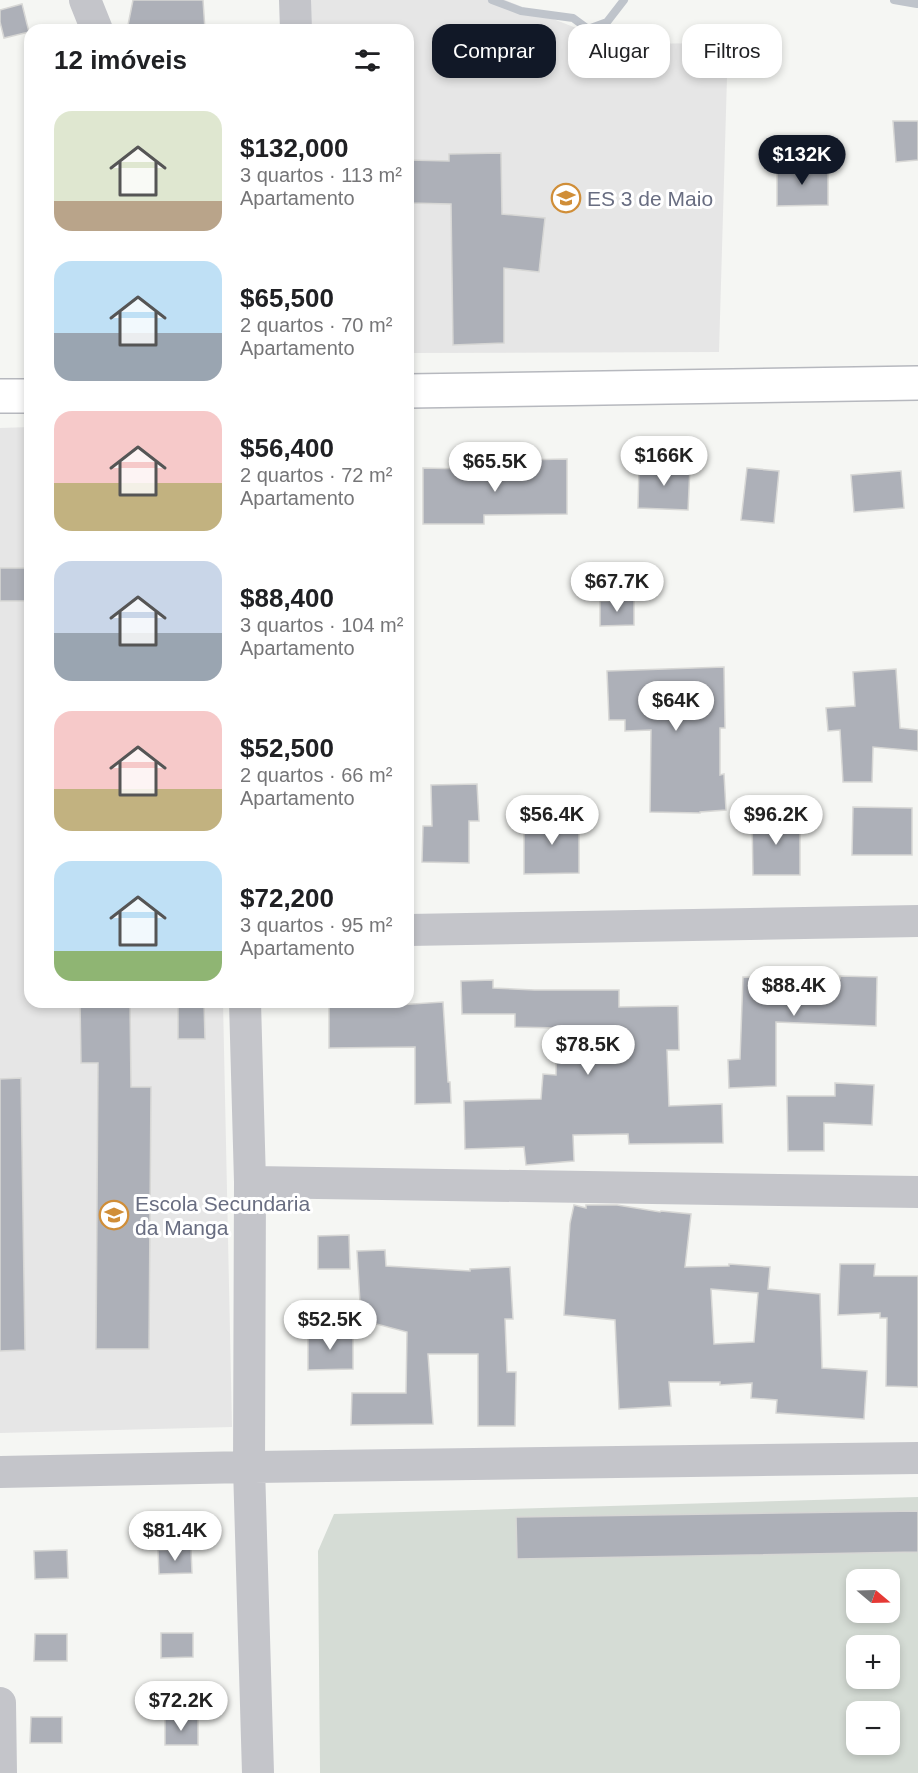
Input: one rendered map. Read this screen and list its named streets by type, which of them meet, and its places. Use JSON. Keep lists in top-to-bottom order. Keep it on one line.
{"places":{"school or university":["ES 3 de Maio","Escola Secundaria da Manga"]},"north":"right","page":{"chip":["Comprar","Alugar","Filtros"],"heading":"12 imóveis","list":[{"name":"$132,000","note":"3 quartos · 113 m² · Apartamento"},{"name":"$65,500","note":"2 quartos · 70 m² · Apartamento"},{"name":"$56,400","note":"2 quartos · 72 m² · Apartamento"},{"name":"$88,400","note":"3 quartos · 104 m² · Apartamento"},{"name":"$52,500","note":"2 quartos · 66 m² · Apartamento"},{"name":"$72,200","note":"3 quartos · 95 m² · Apartamento"}],"price":["$132K","$166K","$65.5K","$67.7K","$64K","$56.4K","$96.2K","$88.4K","$78.5K","$52.5K","$81.4K","$72.2K"],"map_buttons":["+","−"]}}
